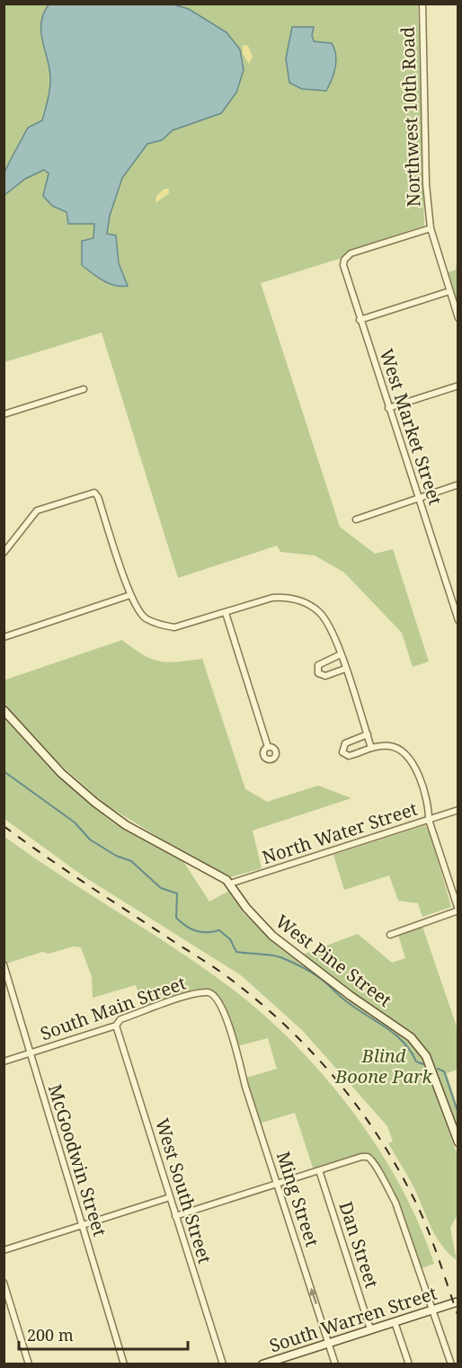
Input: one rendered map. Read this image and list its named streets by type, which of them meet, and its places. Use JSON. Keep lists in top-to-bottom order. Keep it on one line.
{"streets":{"street":["Northwest 10th Road","West Market Street","North Water Street","West Pine Street","South Main Street","McGoodwin Street","West South Street","Ming Street","Dan Street","South Warren Street"]},"crossings":[["Northwest 10th Road","West Market Street"],["North Water Street","West Pine Street"],["South Main Street","McGoodwin Street"],["South Main Street","West South Street"],["South Main Street","Ming Street"],["Ming Street","South Warren Street"],["Dan Street","South Warren Street"]],"one_way":["Ming Street"],"parks":["Blind Boone Park"],"scale_bar":"200 m"}
